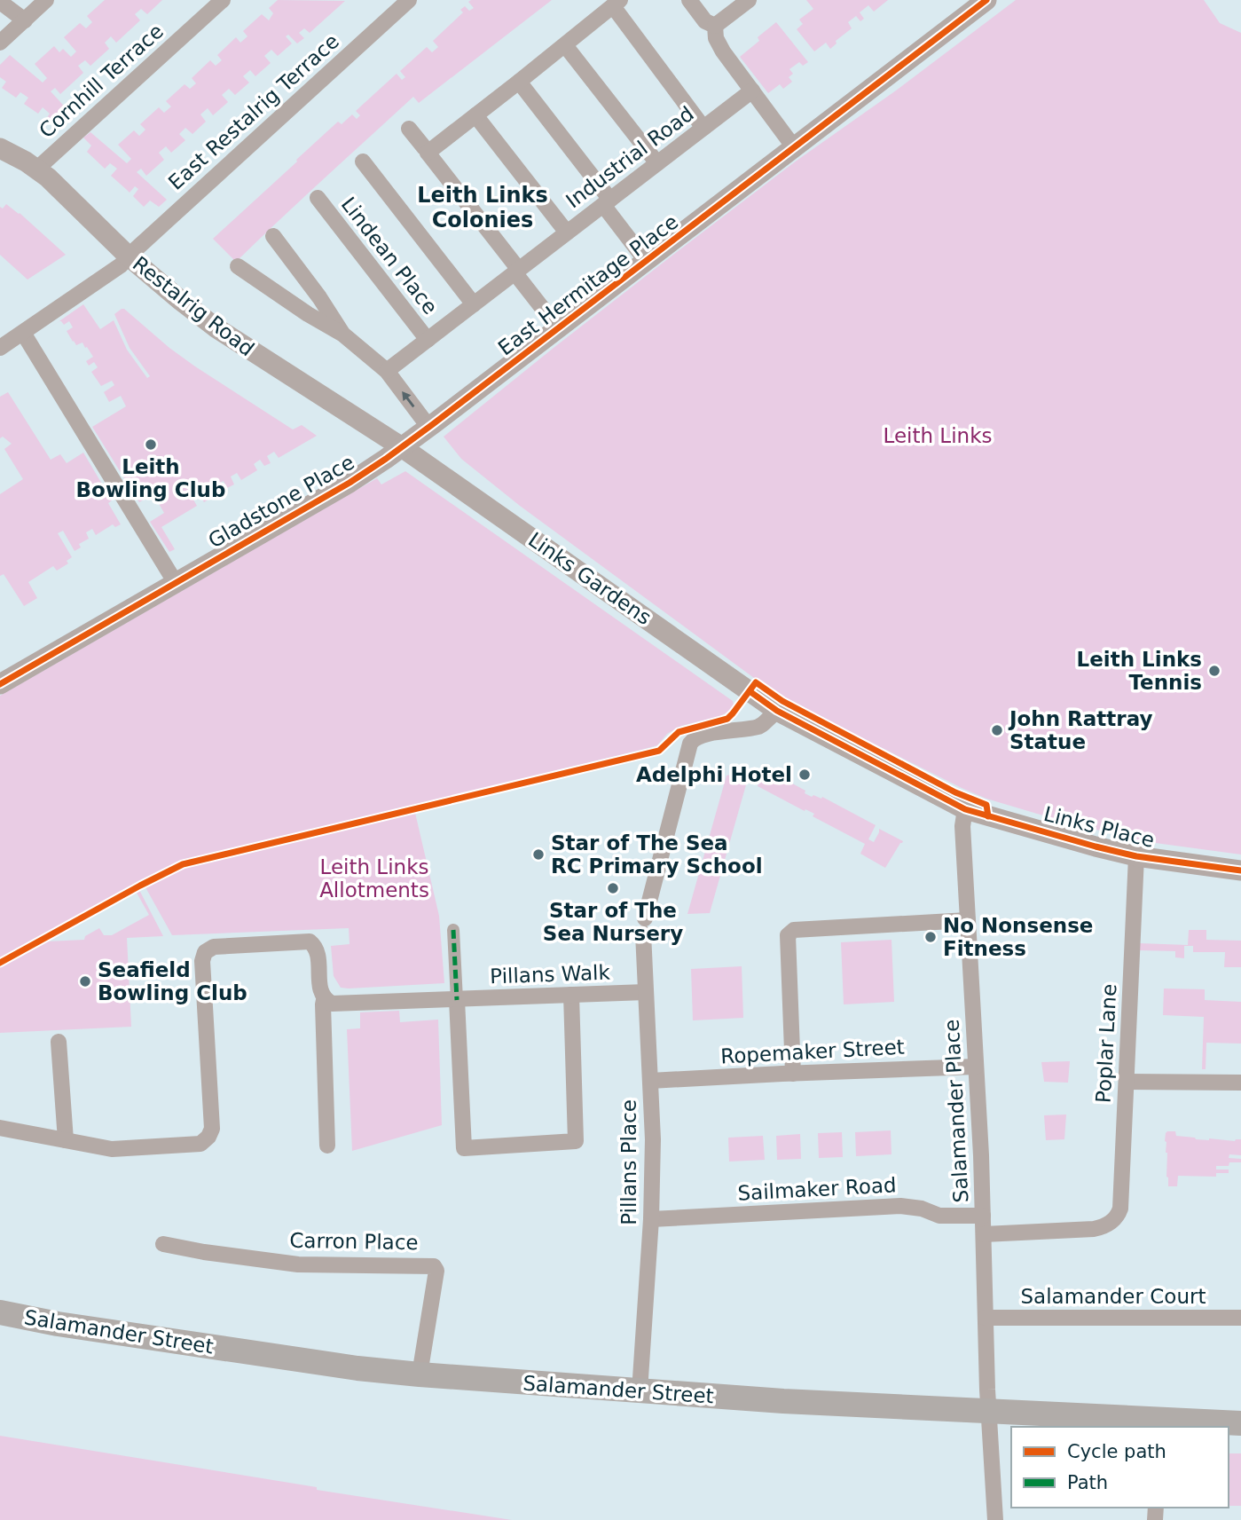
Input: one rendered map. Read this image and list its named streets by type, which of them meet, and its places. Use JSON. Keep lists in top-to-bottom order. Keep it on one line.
{"streets":{"main road":["Salamander Street"],"street":["Cornhill Terrace","East Restalrig Terrace","Industrial Road","Lindean Place","East Hermitage Place","Restalrig Road","Gladstone Place","Links Gardens","Links Place","Pillans Walk","Poplar Lane","Ropemaker Street","Salamander Place","Pillans Place","Sailmaker Road","Carron Place","Salamander Court"]},"crossings":[["Cornhill Terrace","Restalrig Road"],["East Restalrig Terrace","Restalrig Road"],["Industrial Road","Lindean Place"],["East Hermitage Place","Restalrig Road"],["East Hermitage Place","Gladstone Place"],["East Hermitage Place","Links Gardens"],["Restalrig Road","Gladstone Place"],["Restalrig Road","Links Gardens"],["Gladstone Place","Links Gardens"],["Links Gardens","Links Place"],["Links Gardens","Salamander Place"],["Links Gardens","Pillans Place"],["Links Place","Poplar Lane"],["Links Place","Salamander Place"],["Pillans Walk","Pillans Place"],["Poplar Lane","Salamander Place"],["Ropemaker Street","Salamander Place"],["Ropemaker Street","Pillans Place"],["Salamander Place","Sailmaker Road"],["Salamander Place","Salamander Court"],["Salamander Place","Salamander Street"],["Pillans Place","Sailmaker Road"],["Pillans Place","Salamander Street"],["Carron Place","Salamander Street"]],"districts":["Leith Links Colonies"],"parks":["Leith Links","Leith Links Allotments"],"places":["Leith Bowling Club","Leith Links Tennis","John Rattray Statue","Adelphi Hotel","Star of The Sea RC Primary School","Star of The Sea Nursery","No Nonsense Fitness","Seafield Bowling Club"],"legend":["Cycle path","Path"]}
